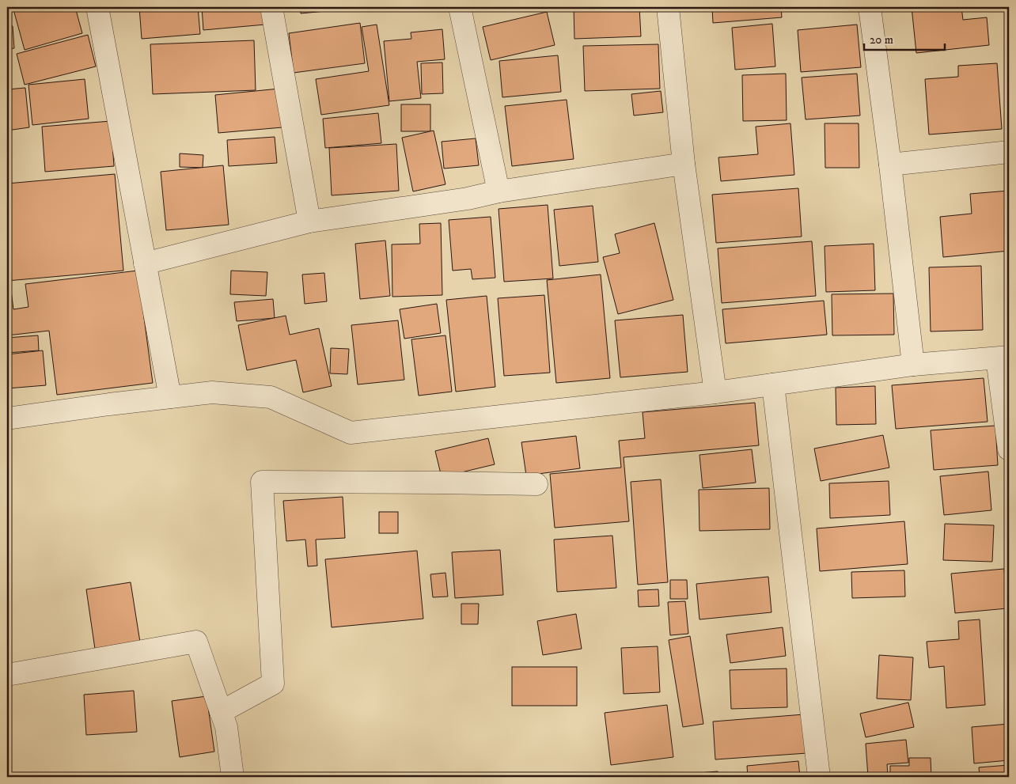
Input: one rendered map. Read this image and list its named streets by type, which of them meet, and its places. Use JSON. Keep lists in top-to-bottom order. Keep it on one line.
{"scale_bar":"20 m"}
